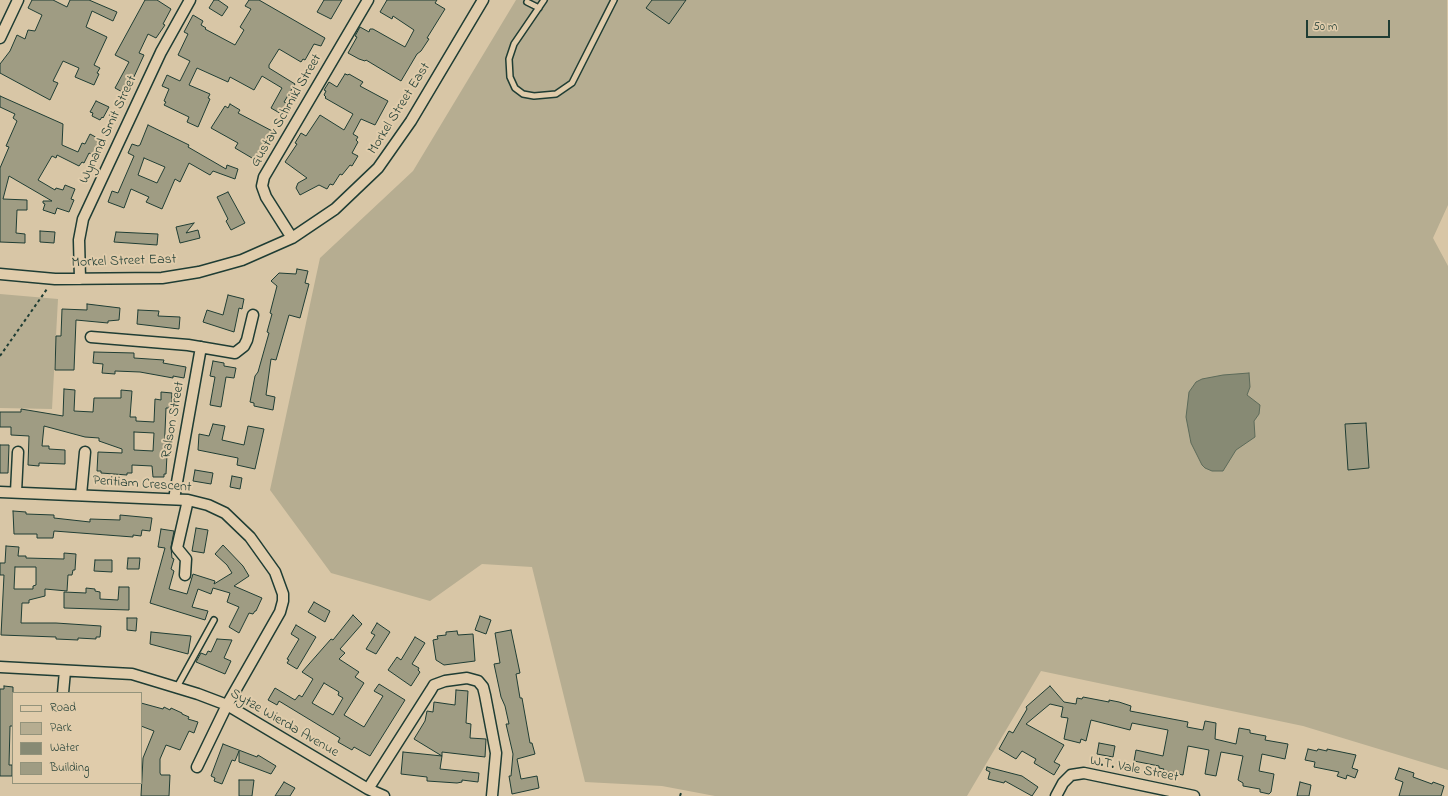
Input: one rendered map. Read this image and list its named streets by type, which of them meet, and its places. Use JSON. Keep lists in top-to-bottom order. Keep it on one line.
{"streets":{"street":["Morkel Street East","Gustav Schmikl Street","Wynand Smit Street","Ralson Street","Peritiam Crescent","Sytze Wierda Avenue","W.T. Vale Street"]},"crossings":[["Morkel Street East","Gustav Schmikl Street"],["Morkel Street East","Wynand Smit Street"],["Ralson Street","Peritiam Crescent"],["Peritiam Crescent","Sytze Wierda Avenue"]],"legend":["Road","Park","Water","Building"],"scale_bar":"50 m"}
